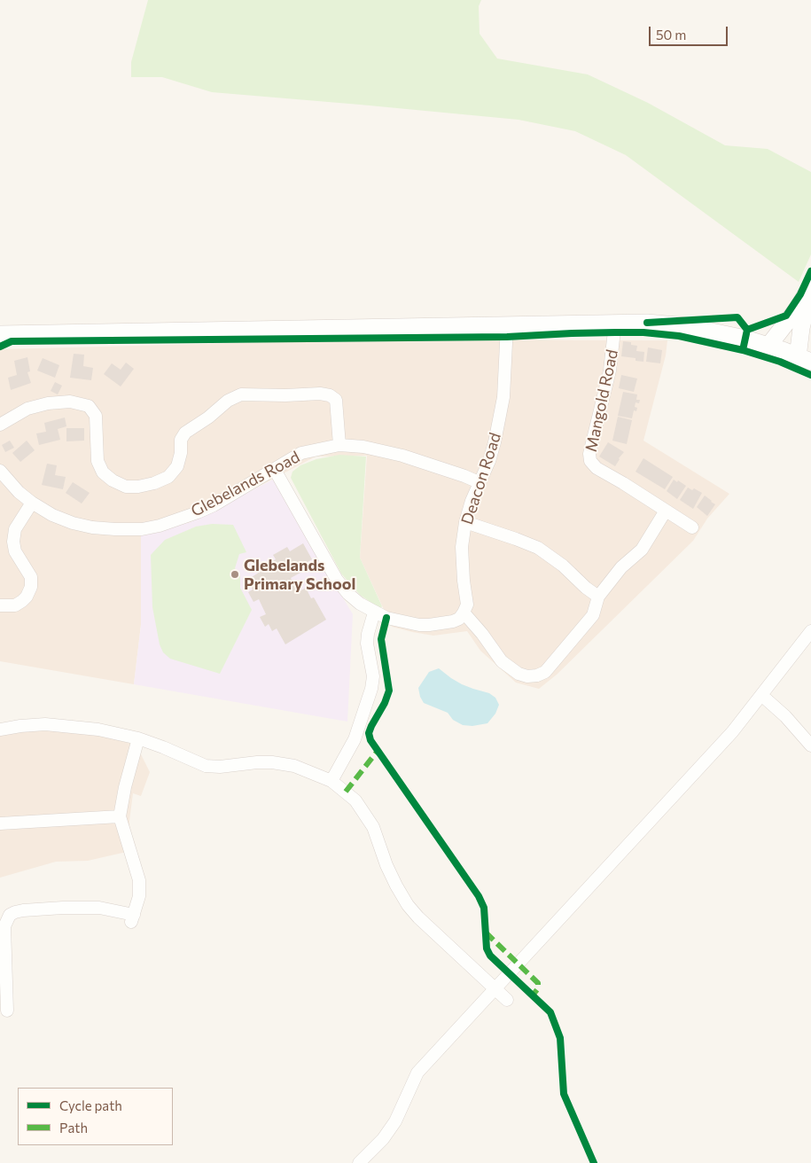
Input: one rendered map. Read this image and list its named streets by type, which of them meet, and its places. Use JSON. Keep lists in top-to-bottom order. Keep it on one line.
{"streets":{"street":["Mangold Road","Deacon Road","Glebelands Road"]},"crossings":[["Deacon Road","Glebelands Road"]],"places":["Glebelands Primary School"],"legend":["Cycle path","Path"],"scale_bar":"50 m"}
